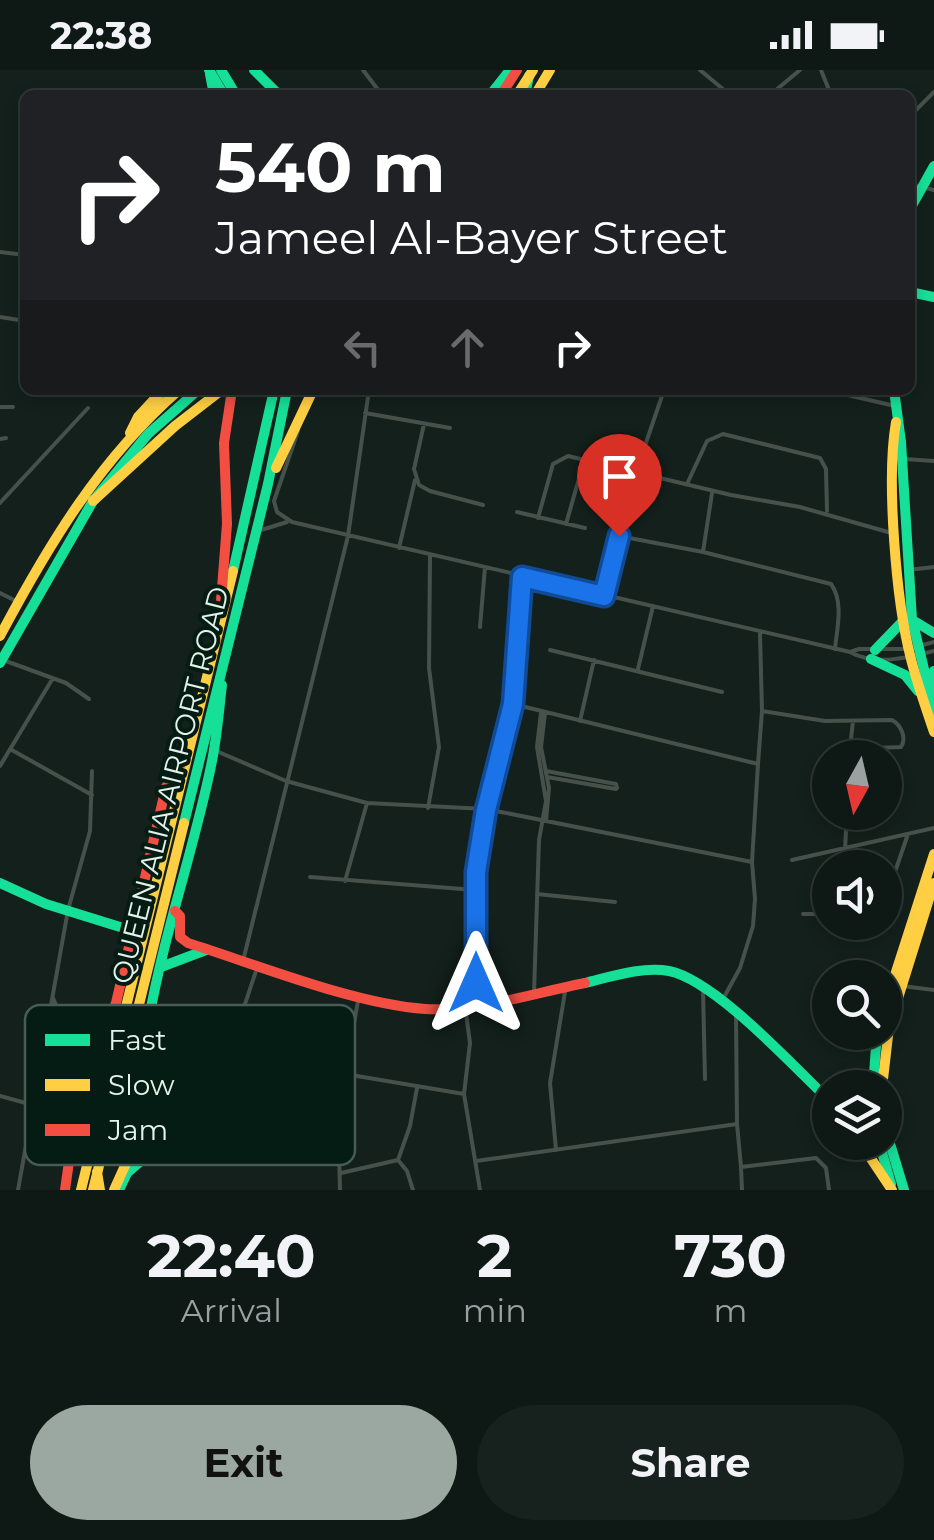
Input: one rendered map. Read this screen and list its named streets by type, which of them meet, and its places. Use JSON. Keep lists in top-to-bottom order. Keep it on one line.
{"streets":{"main road":["QUEEN ALIA AIRPORT ROAD"]},"legend":["Fast","Slow","Jam"],"north":"bottom","page":{"status":"22:38","turn":["540 m","Jameel Al-Bayer Street"],"eta":["22:40","Arrival","2","min","730","m"],"buttons":["Exit","Share"]}}
